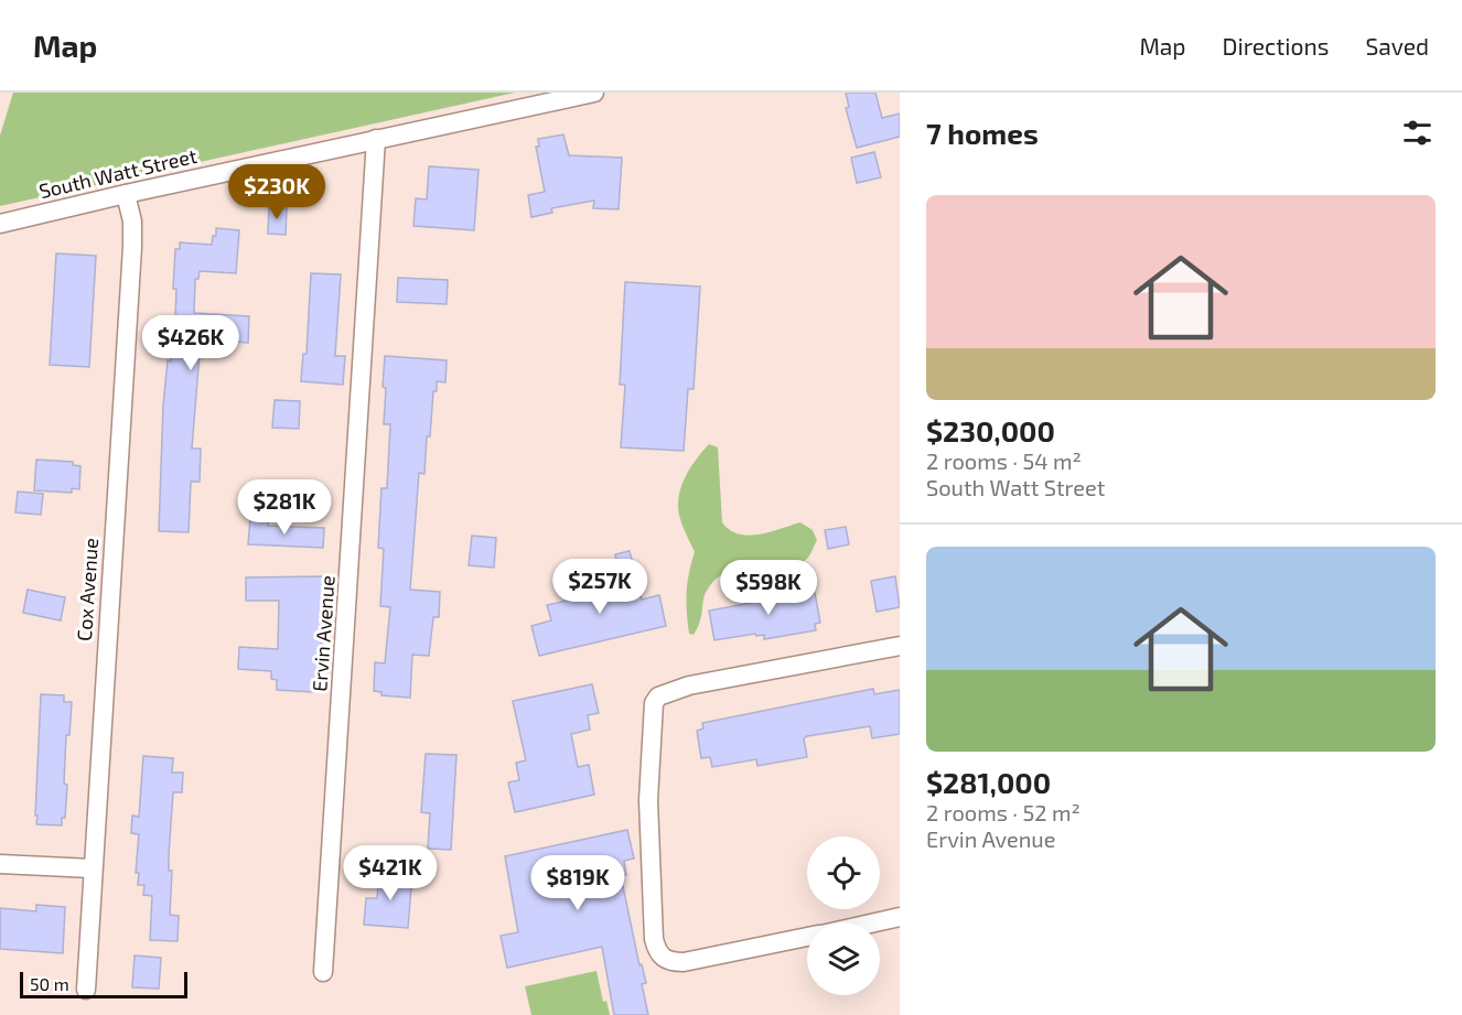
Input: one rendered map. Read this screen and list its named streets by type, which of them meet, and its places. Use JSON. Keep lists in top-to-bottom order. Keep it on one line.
{"streets":{"street":["South Watt Street","Cox Avenue","Ervin Avenue"]},"crossings":[["South Watt Street","Cox Avenue"],["South Watt Street","Ervin Avenue"]],"scale_bar":"50 m","page":{"header":"Map","nav":["Map","Directions","Saved"],"heading":"7 homes","price":["$230K","$426K","$281K","$257K","$598K","$421K","$819K"],"list":[{"name":"$230,000","note":"2 rooms · 54 m² · South Watt Street"},{"name":"$281,000","note":"2 rooms · 52 m² · Ervin Avenue"}],"scale":"50 m"}}
